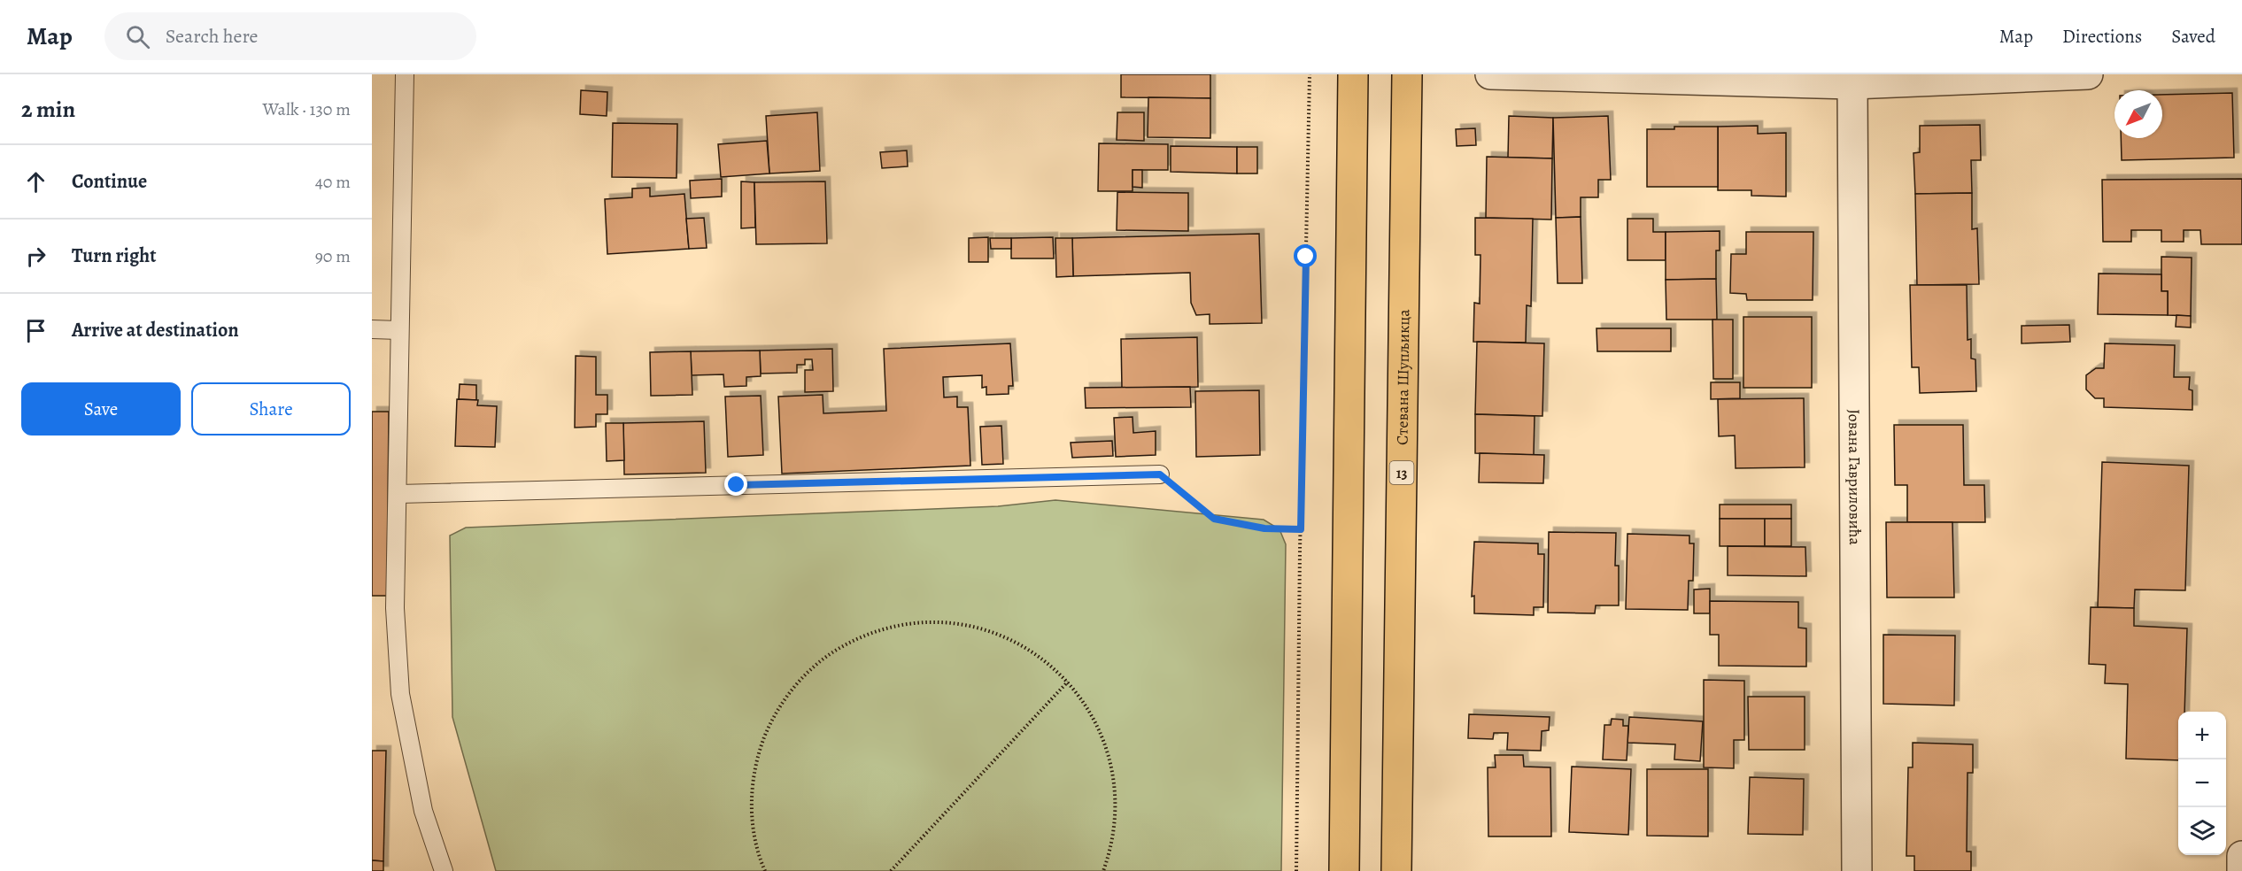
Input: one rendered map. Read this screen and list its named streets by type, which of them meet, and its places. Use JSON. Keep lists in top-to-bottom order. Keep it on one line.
{"streets":{"main road":["Стевана Шупљикца","13"],"street":["Јована Гавриловића"]},"north":"bottom left","page":{"header":"Map","search":"Search here","nav":["Map","Directions","Saved"],"heading":["2 min","Walk · 130 m"],"list":[["Continue","40 m"],["Turn right","90 m"],"Arrive at destination"],"buttons":["Save","Share"],"map_buttons":["+","−"]}}
